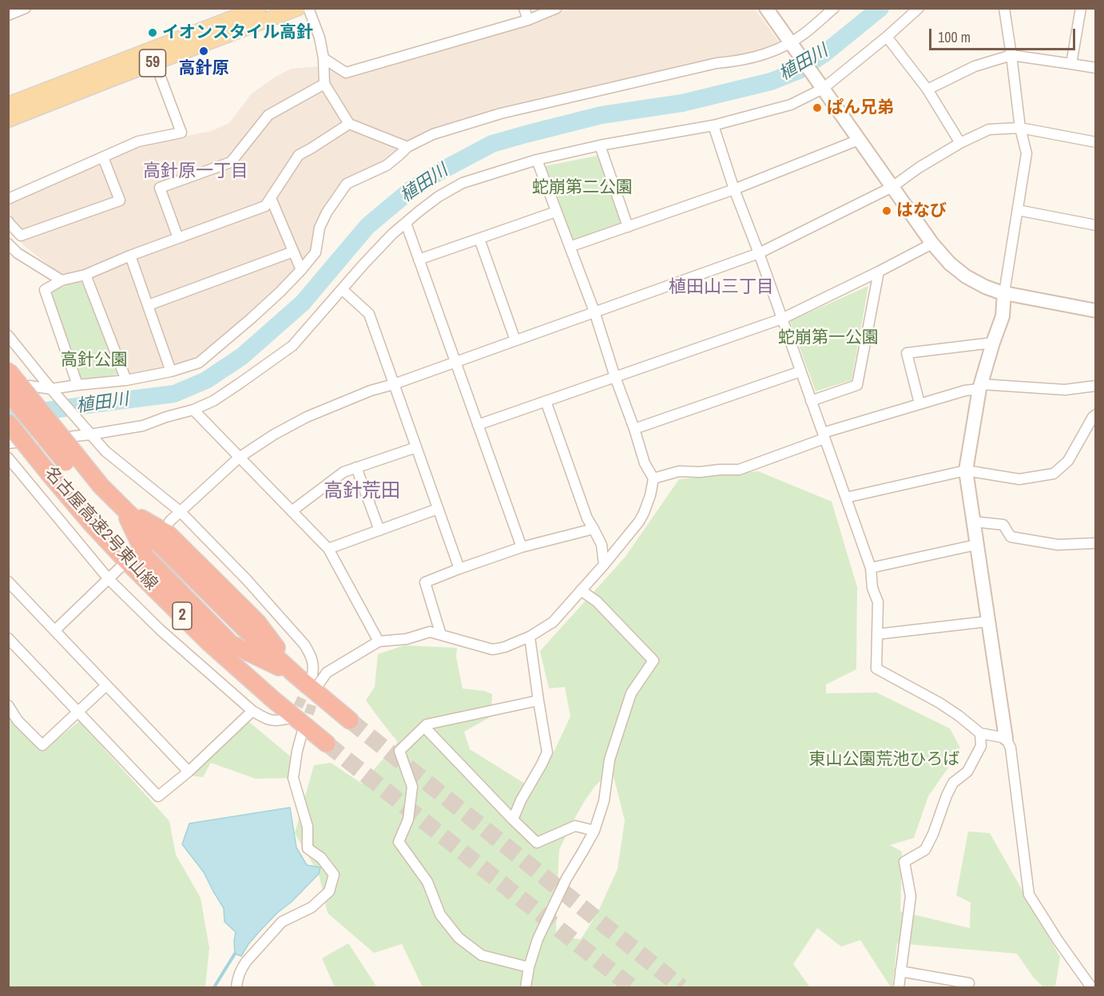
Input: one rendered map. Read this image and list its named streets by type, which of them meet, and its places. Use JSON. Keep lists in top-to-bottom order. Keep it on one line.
{"streets":{"highway":["名古屋高速2号東山線","2"],"main road":["59"]},"crossings":[["名古屋高速2号東山線","2"]],"districts":["高針原一丁目","植田山三丁目","高針荒田"],"water":["植田川"],"parks":["蛇崩第二公園","蛇崩第一公園","高針公園","東山公園荒池ひろば"],"places":["イオンスタイル高針","高針原","ぱん兄弟","はなび"],"scale_bar":"100 m"}
